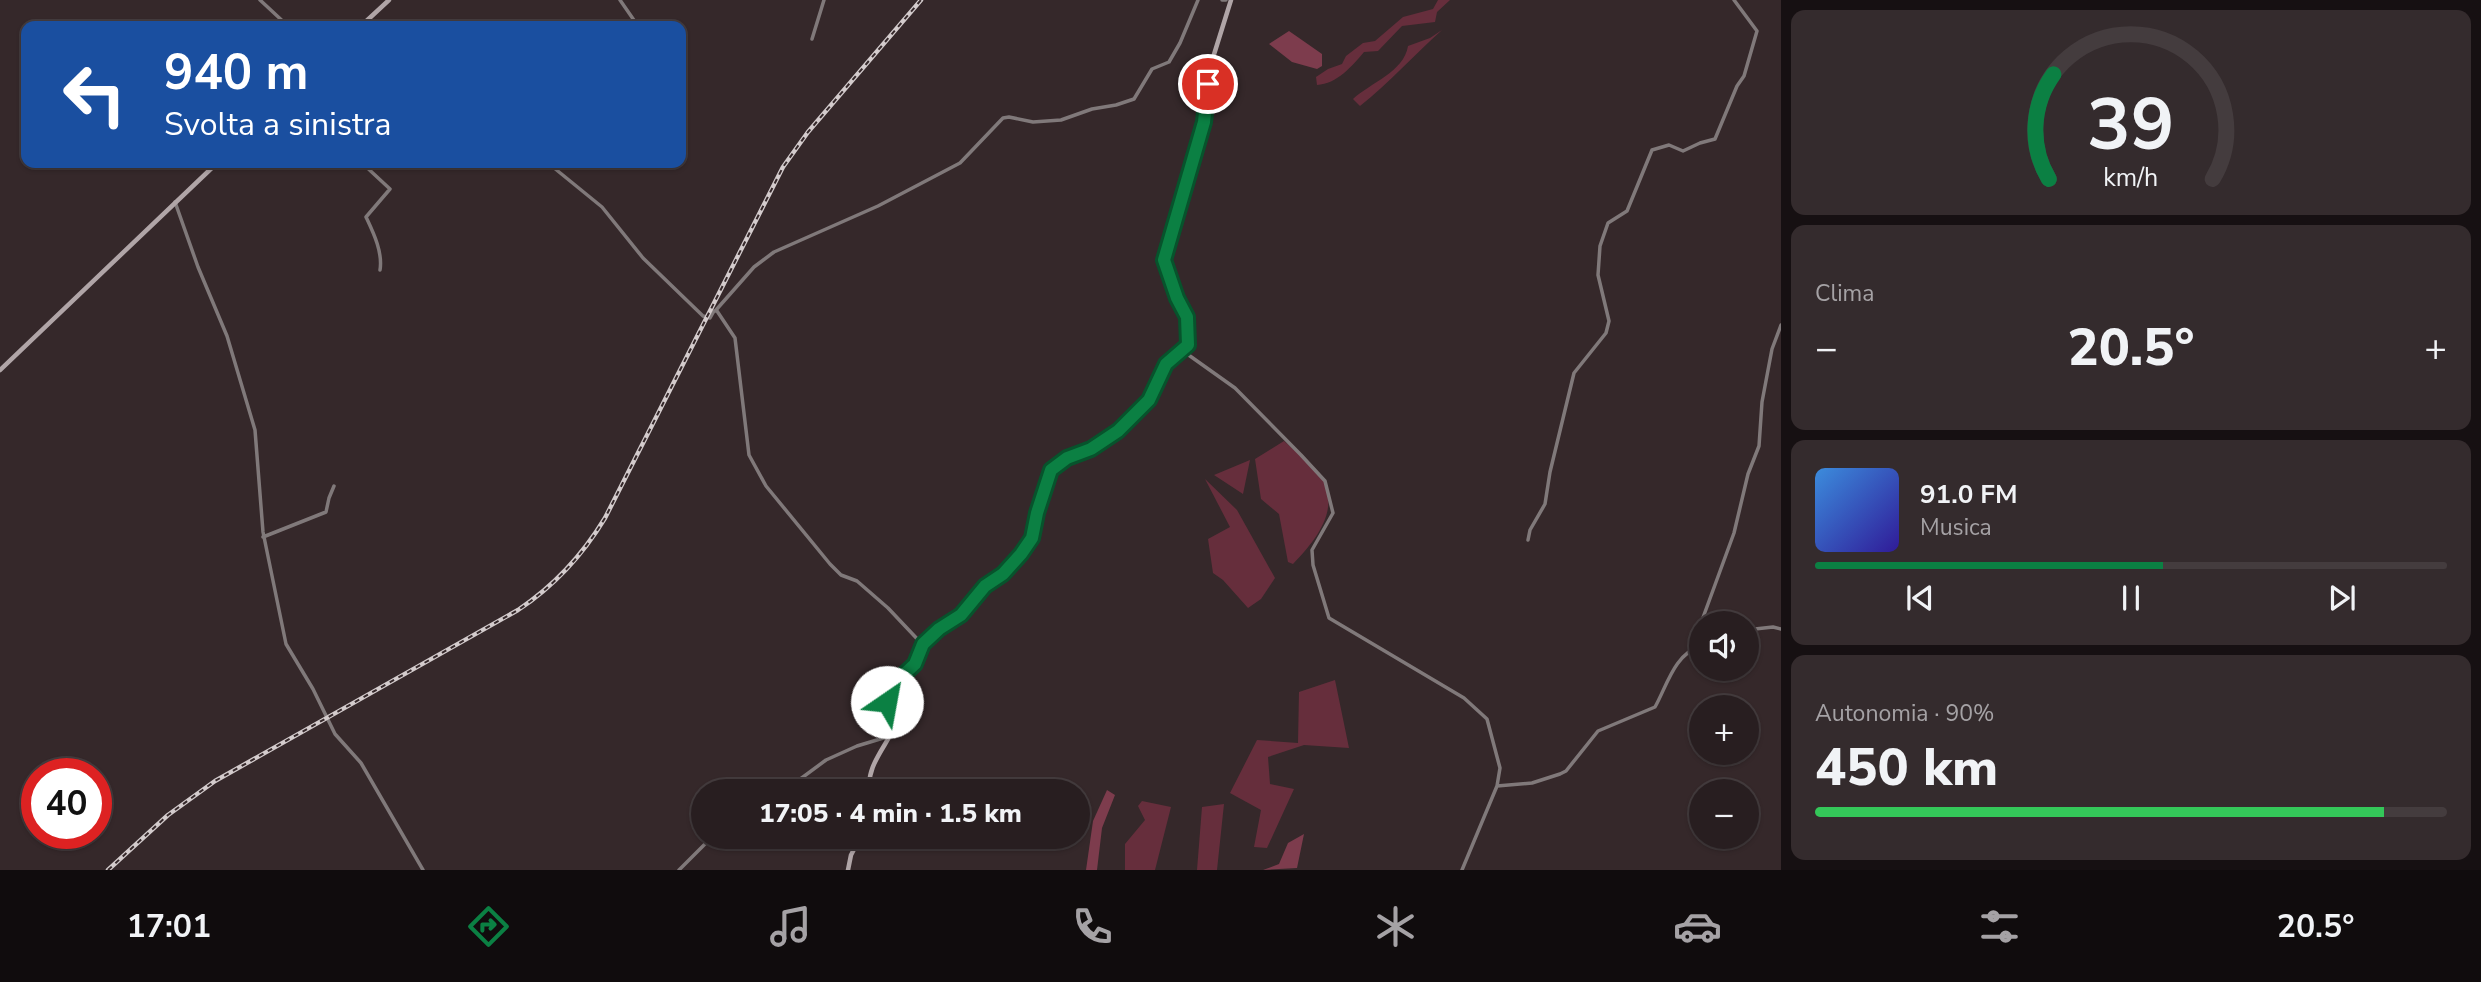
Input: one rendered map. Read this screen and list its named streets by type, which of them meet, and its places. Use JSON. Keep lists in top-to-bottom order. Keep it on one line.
{"page":{"turn":["940 m","Svolta a sinistra"],"tile":["Clima",["Autonomia · 90%","450 km"]],"heat":["−","20.5°","+"],"song":["91.0 FM","Musica"],"map_buttons":["+","−"],"limit":"40","trip":"17:05 · 4 min · 1.5 km","tabs":["17:01","20.5°"],"gauge":["39","km/h"]}}
